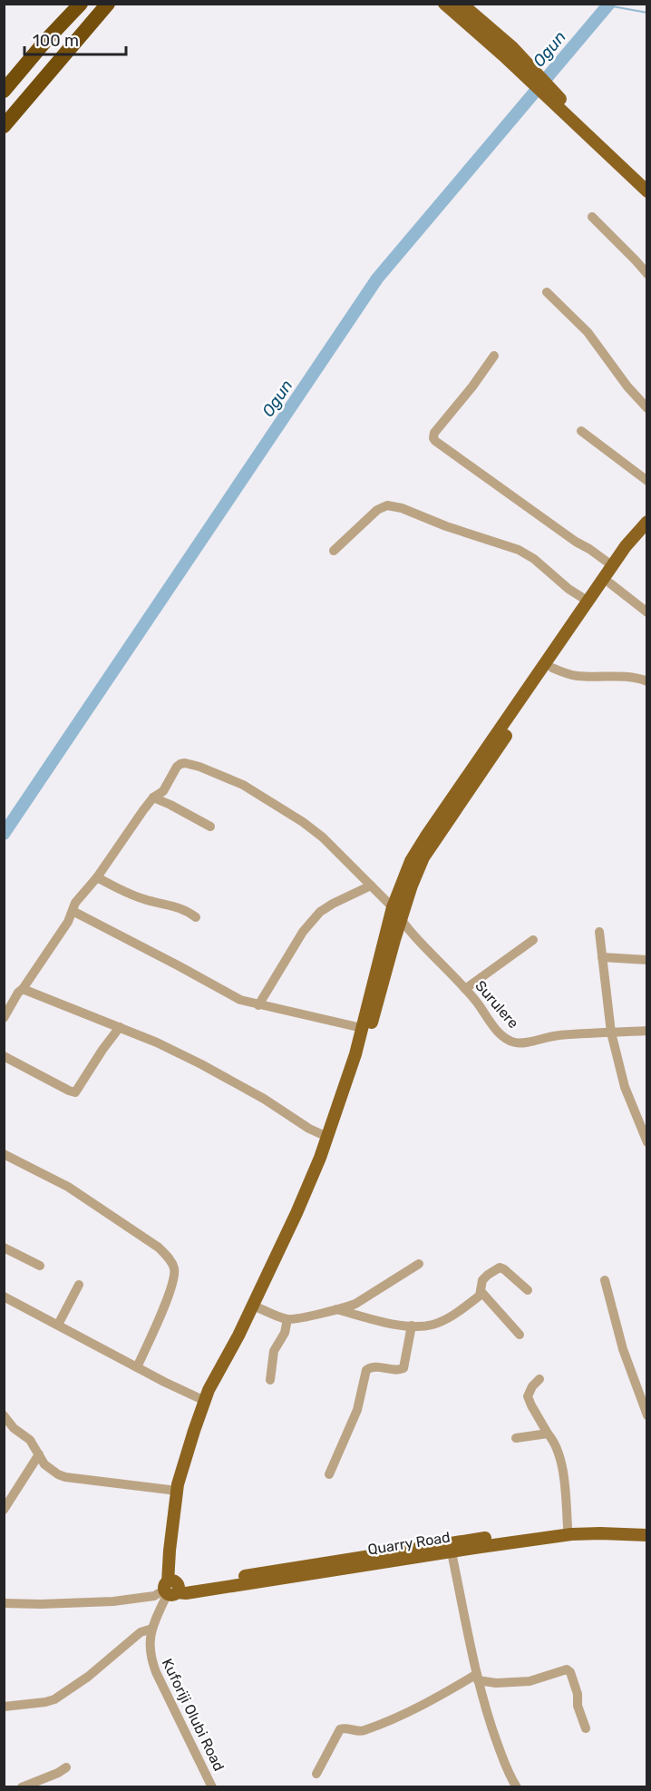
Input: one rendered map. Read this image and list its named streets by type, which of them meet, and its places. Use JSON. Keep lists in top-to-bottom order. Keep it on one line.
{"streets":{"main road":["Quarry Road"],"street":["Surulere","Kuforiji Olubi Road"]},"crossings":[["Quarry Road","Kuforiji Olubi Road"]],"water":["Ogun"],"scale_bar":"100 m"}
